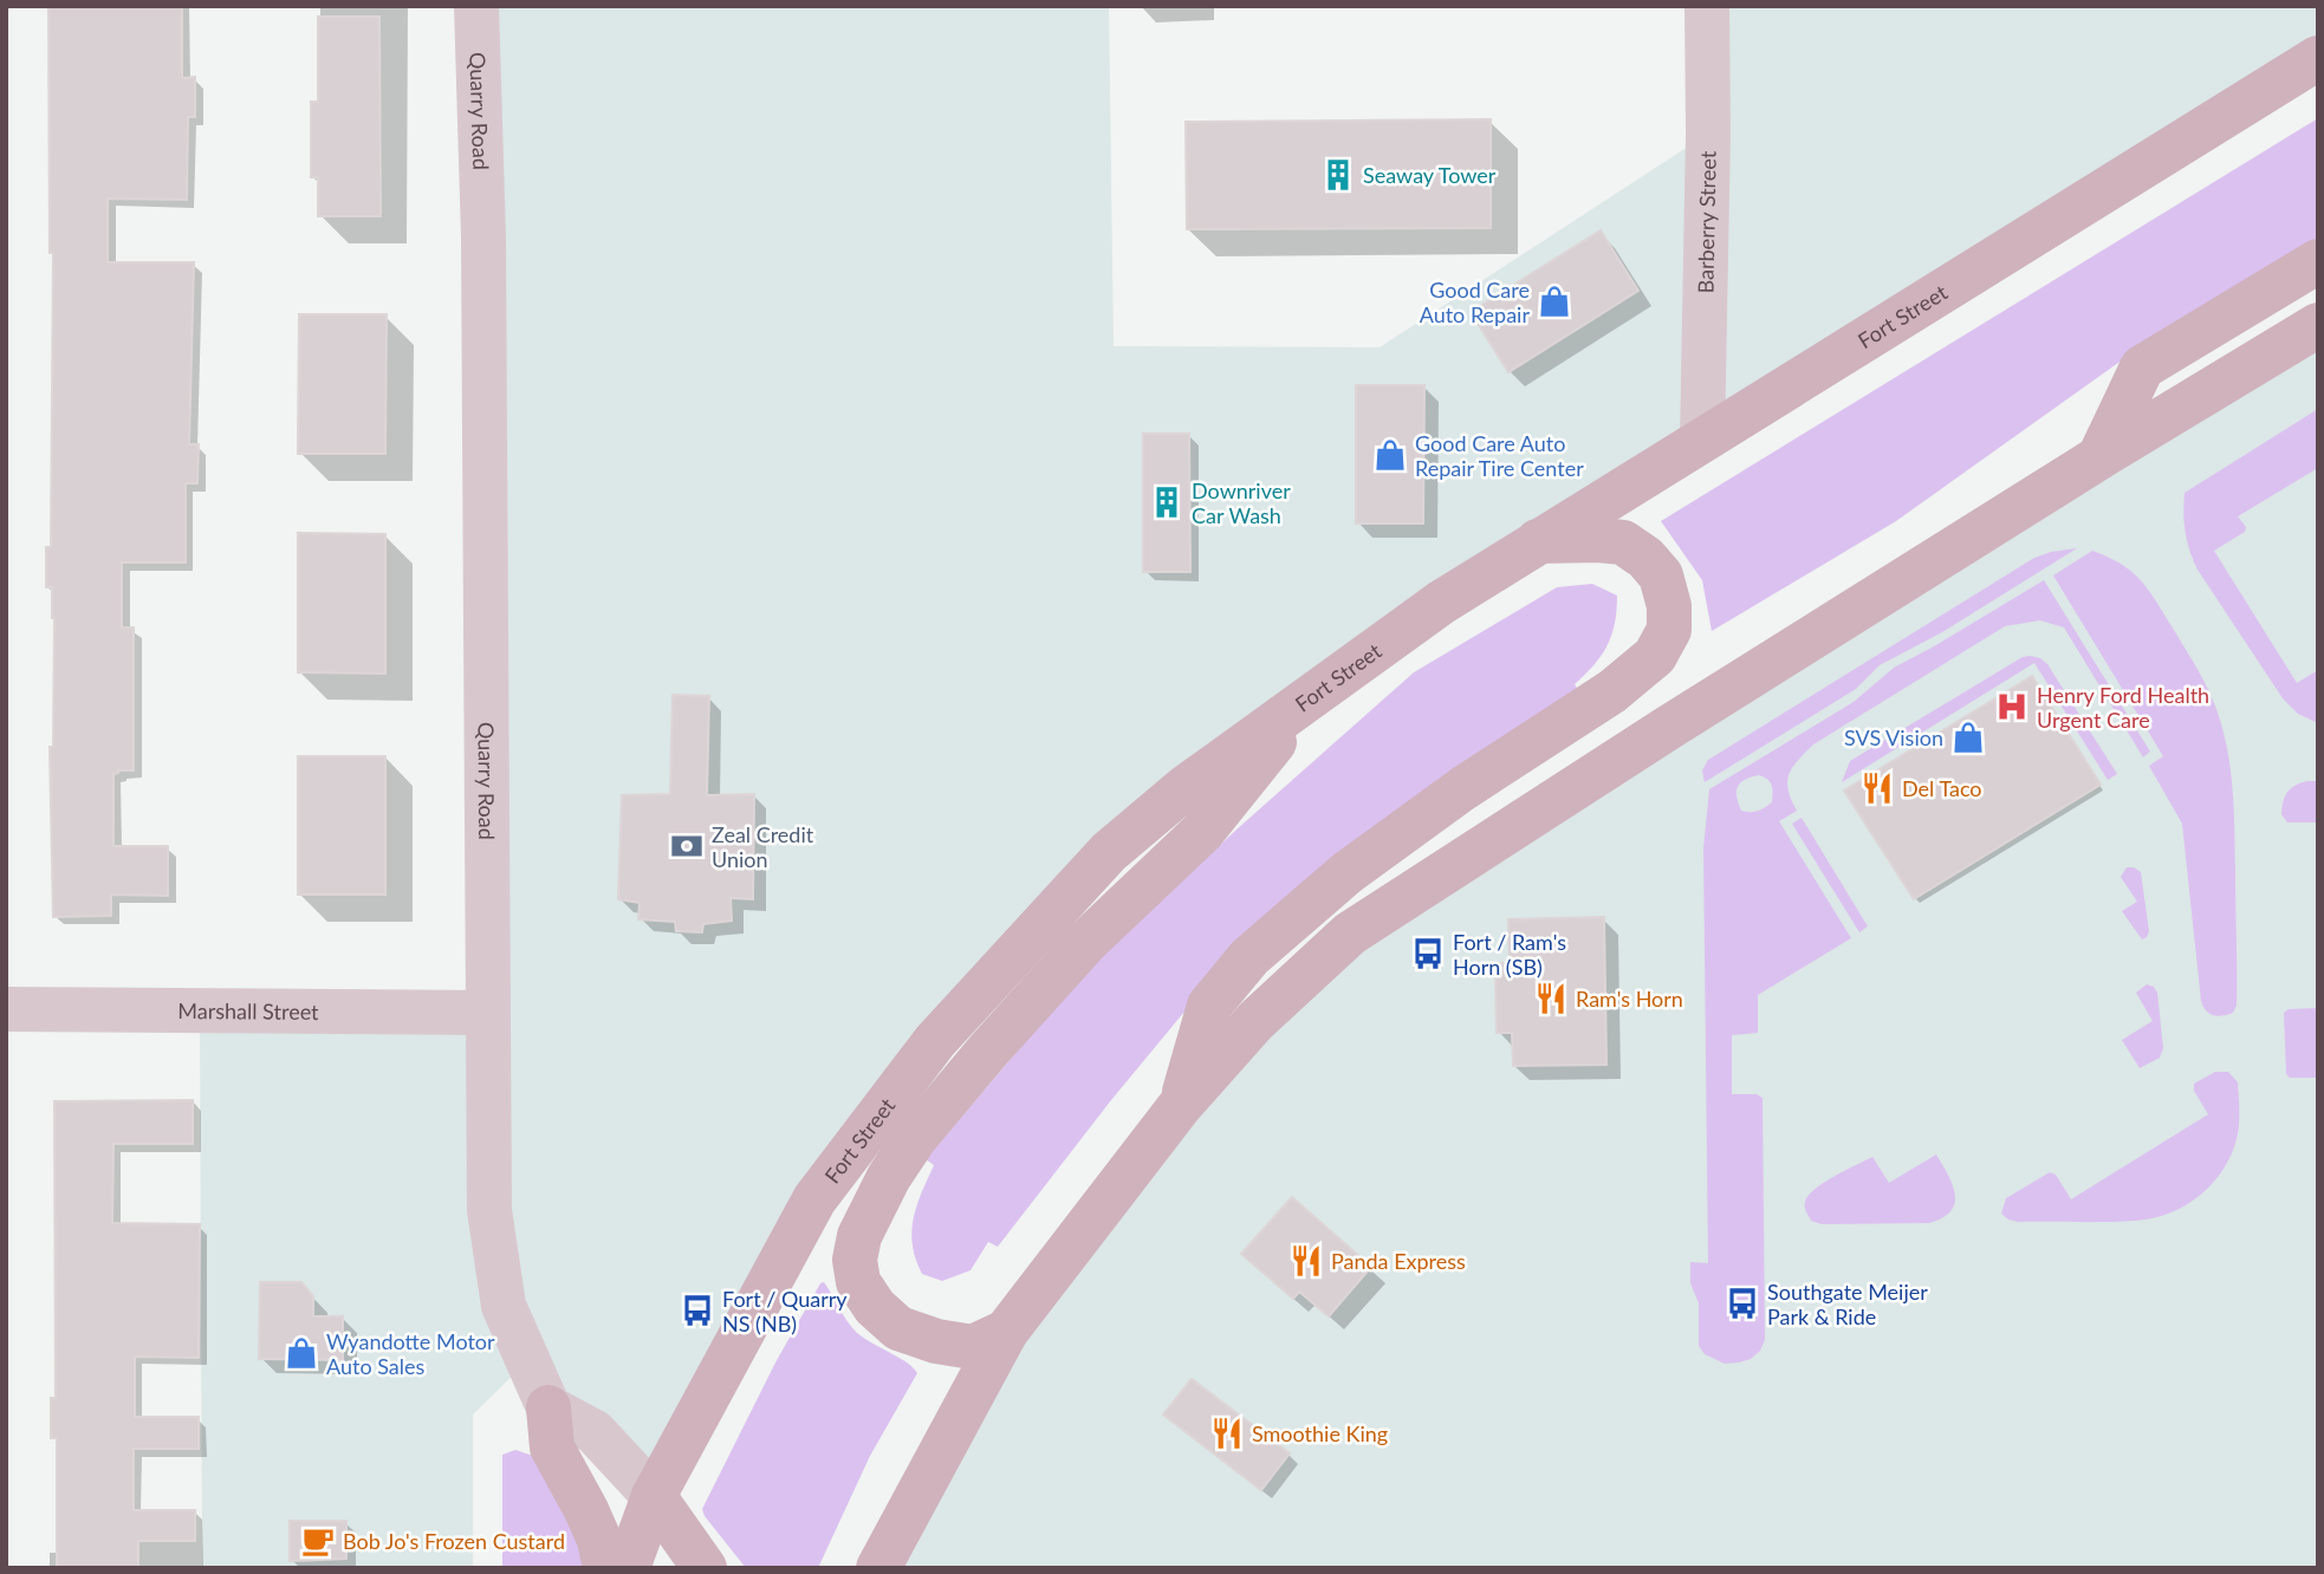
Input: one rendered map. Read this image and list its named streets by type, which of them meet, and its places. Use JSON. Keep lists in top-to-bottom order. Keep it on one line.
{"streets":{"main road":["Fort Street"],"street":["Quarry Road","Barberry Street","Marshall Street"]},"crossings":[["Quarry Road","Marshall Street"],["Barberry Street","Fort Street"]],"places":{"building":["Seaway Tower","Downriver Car Wash"],"shop":["Good Care Auto Repair","Good Care Auto Repair Tire Center","SVS Vision","Wyandotte Motor Auto Sales"],"hospital":["Henry Ford Health Urgent Care"],"restaurant":["Del Taco","Ram's Horn","Panda Express","Smoothie King"],"bank":["Zeal Credit Union"],"bus stop":["Fort / Ram's Horn (SB)","Southgate Meijer Park & Ride","Fort / Quarry NS (NB)"],"cafe":["Bob Jo's Frozen Custard"]}}
